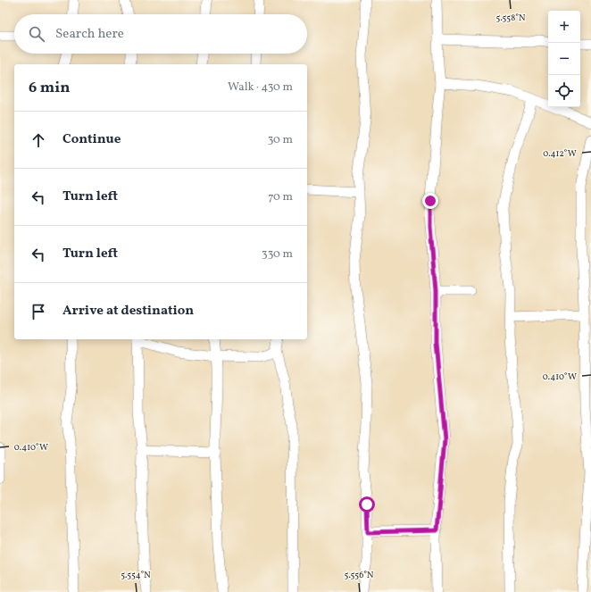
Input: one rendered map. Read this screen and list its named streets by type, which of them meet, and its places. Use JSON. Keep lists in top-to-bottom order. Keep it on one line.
{"page":{"map_buttons":["+","−"],"search":"Search here","heading":["6 min","Walk · 430 m"],"list":[["Continue","30 m"],["Turn left","70 m"],["Turn left","330 m"],"Arrive at destination"]},"coordinates":["5.558°N","0.412°W","0.410°W","5.554°N","5.556°N"]}
